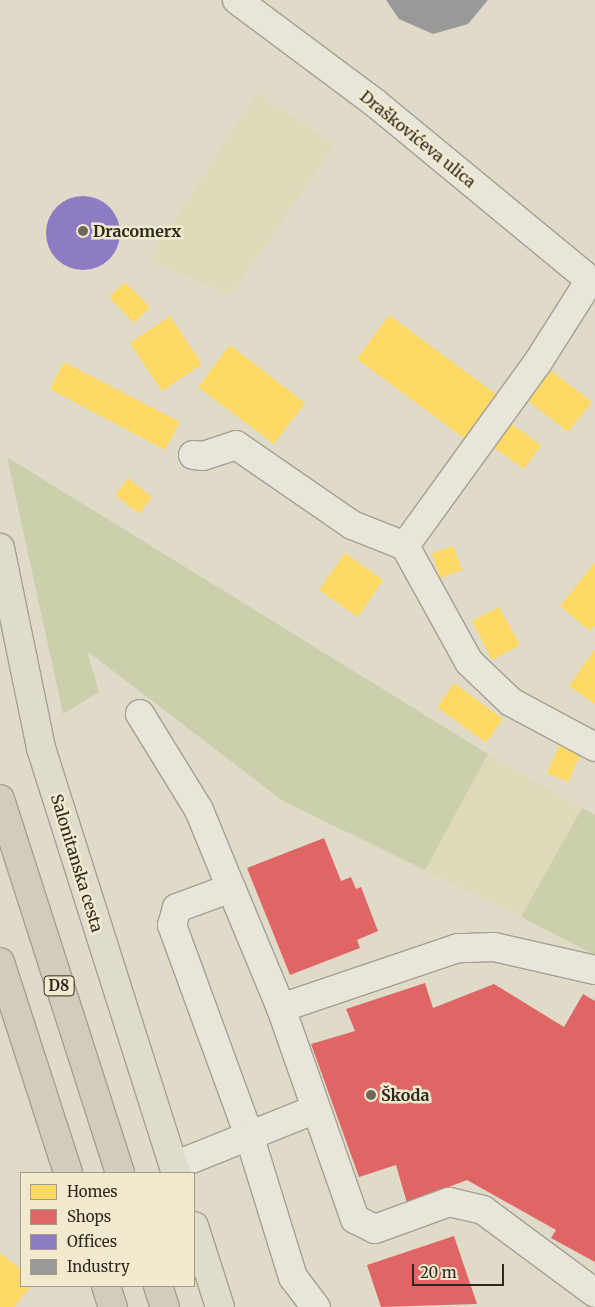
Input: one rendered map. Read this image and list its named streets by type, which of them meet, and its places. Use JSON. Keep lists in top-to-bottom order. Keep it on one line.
{"streets":{"highway":["D8"],"main road":["Salonitanska cesta"],"street":["Draškovićeva ulica"]},"places":["Dracomerx","Škoda"],"legend":["Homes","Shops","Offices","Industry"],"scale_bar":"20 m"}
